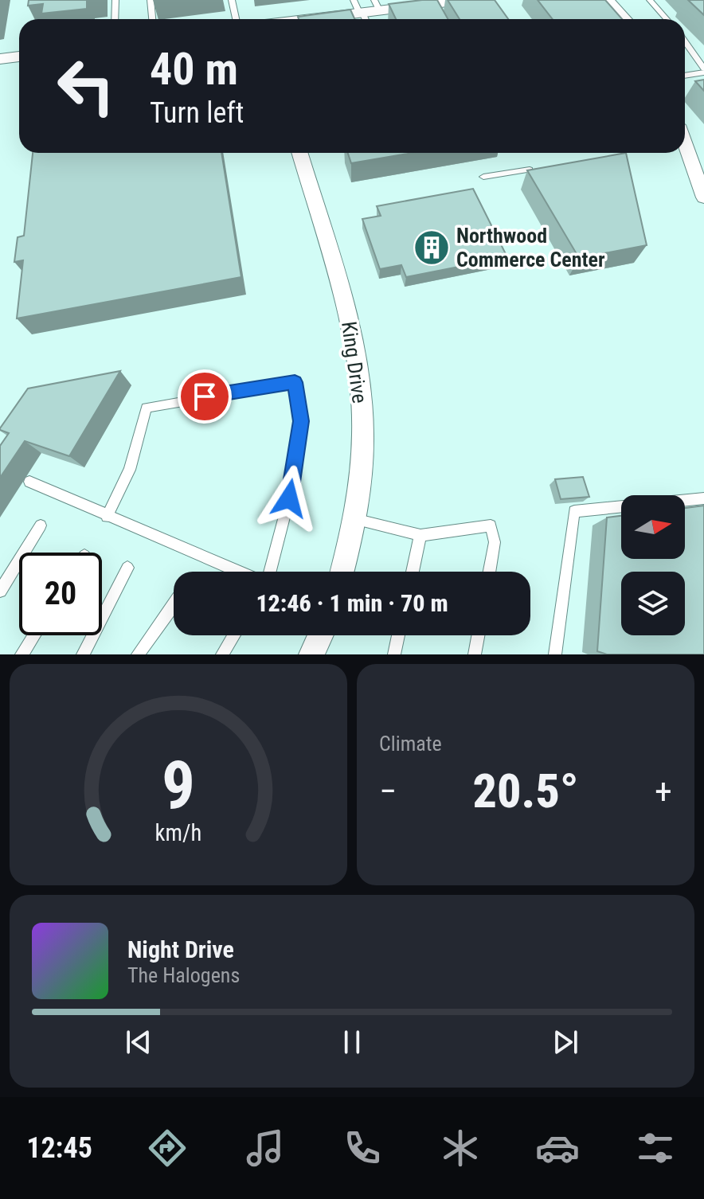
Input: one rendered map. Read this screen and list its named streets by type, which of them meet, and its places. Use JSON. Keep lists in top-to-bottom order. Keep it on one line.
{"streets":{"street":["King Drive"]},"places":{"building":["Northwood Commerce Center"]},"north":"right","page":{"turn":["40 m","Turn left"],"limit":"20","trip":"12:46 · 1 min · 70 m","tile":"Climate","heat":["−","20.5°","+"],"song":["Night Drive","The Halogens"],"tabs":"12:45","gauge":["9","km/h"]}}
